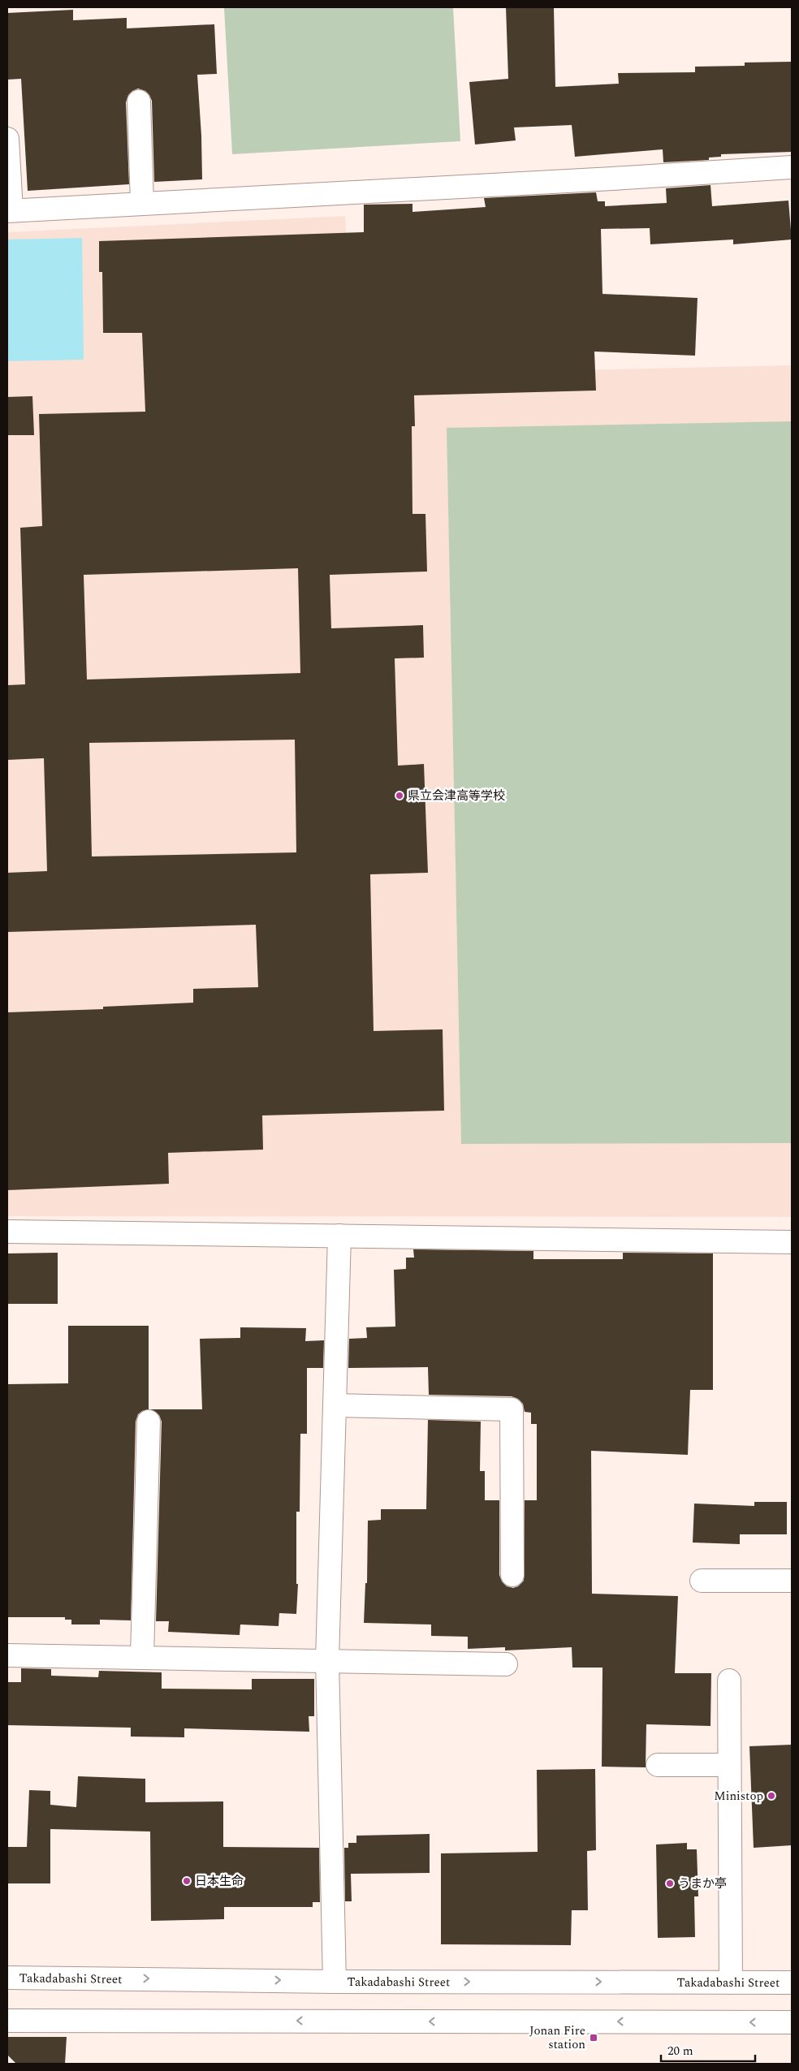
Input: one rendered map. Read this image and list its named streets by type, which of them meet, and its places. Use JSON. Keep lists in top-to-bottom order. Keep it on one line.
{"streets":{"street":["Takadabashi Street"]},"places":{"other":["県立会津高等学校","Ministop","日本生命","うまか亭"],"transit":["Jonan Fire station"]},"scale_bar":"20 m"}
